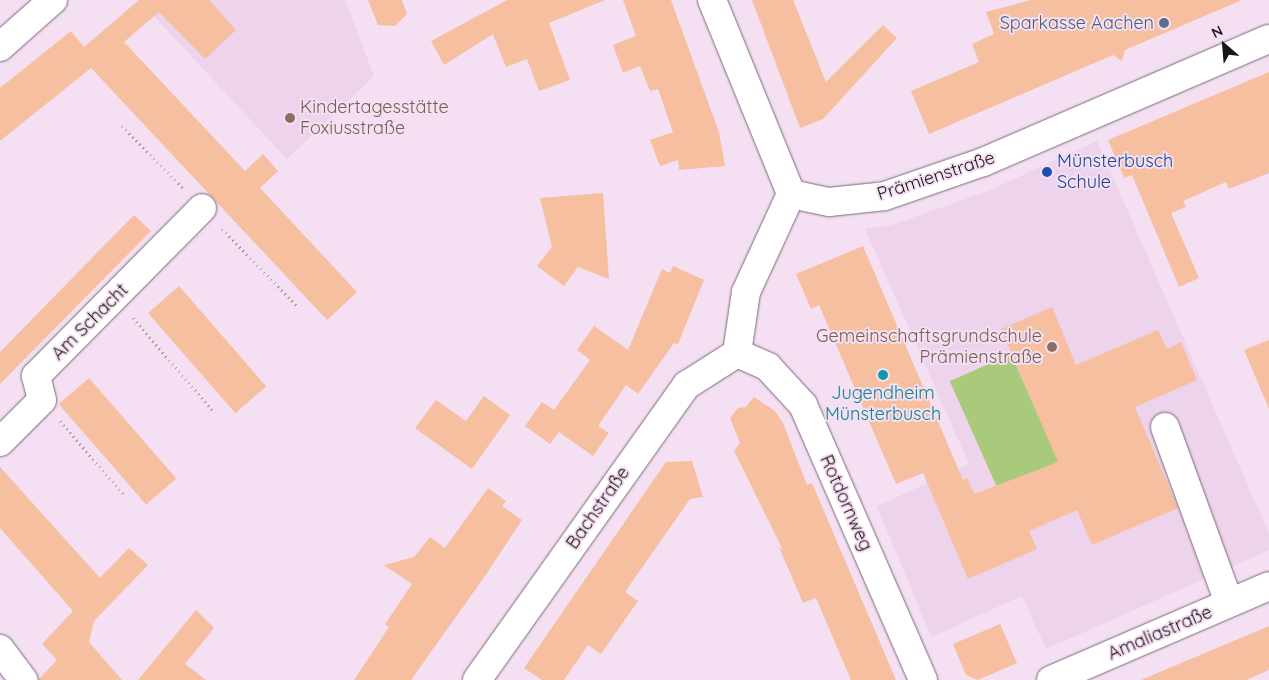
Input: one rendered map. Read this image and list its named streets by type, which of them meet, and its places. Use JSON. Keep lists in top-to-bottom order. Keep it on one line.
{"streets":{"street":["Prämienstraße","Am Schacht","Rotdornweg","Bachstraße","Amaliastraße"]},"crossings":[["Rotdornweg","Bachstraße"]],"places":["Sparkasse Aachen","Kindertagesstätte Foxiusstraße","Münsterbusch Schule","Gemeinschaftsgrundschule Prämienstraße","Jugendheim Münsterbusch"],"north":"top left"}
